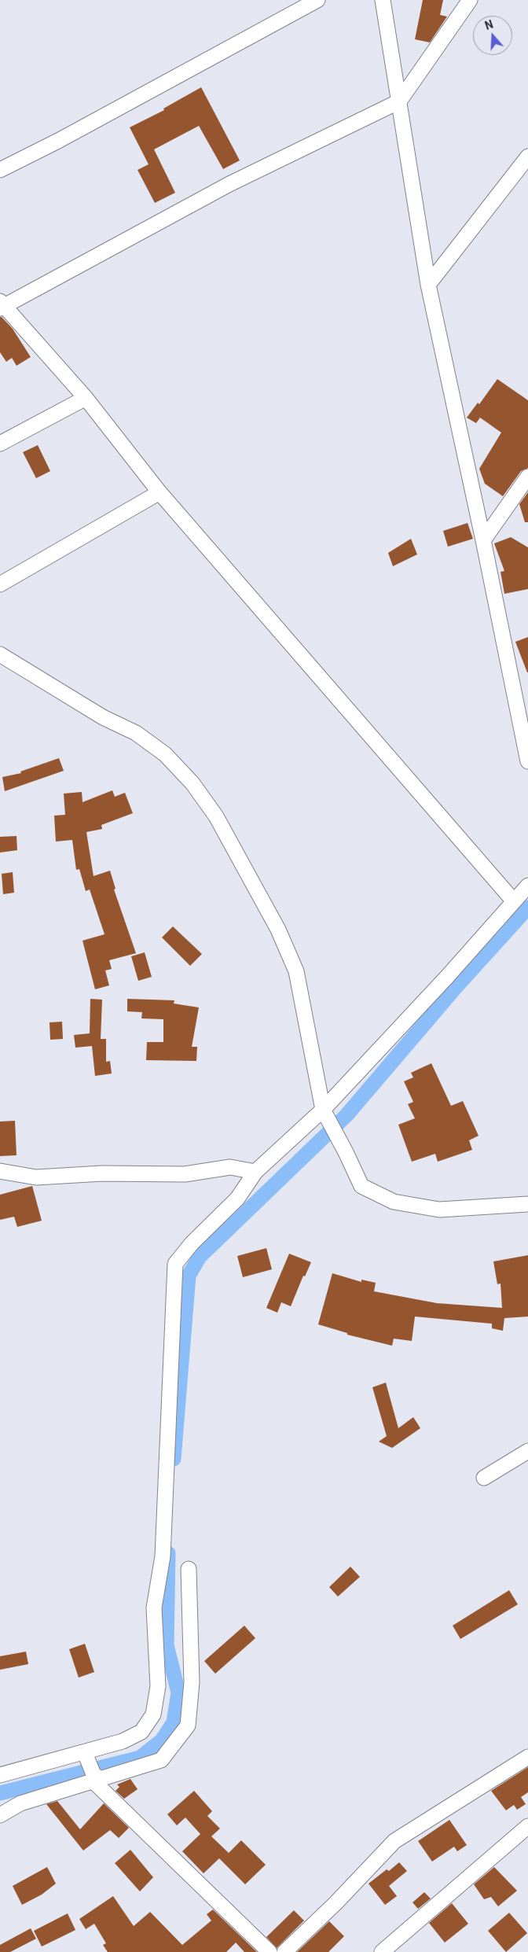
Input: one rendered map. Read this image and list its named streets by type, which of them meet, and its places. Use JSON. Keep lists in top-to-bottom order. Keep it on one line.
{"north":"top"}
